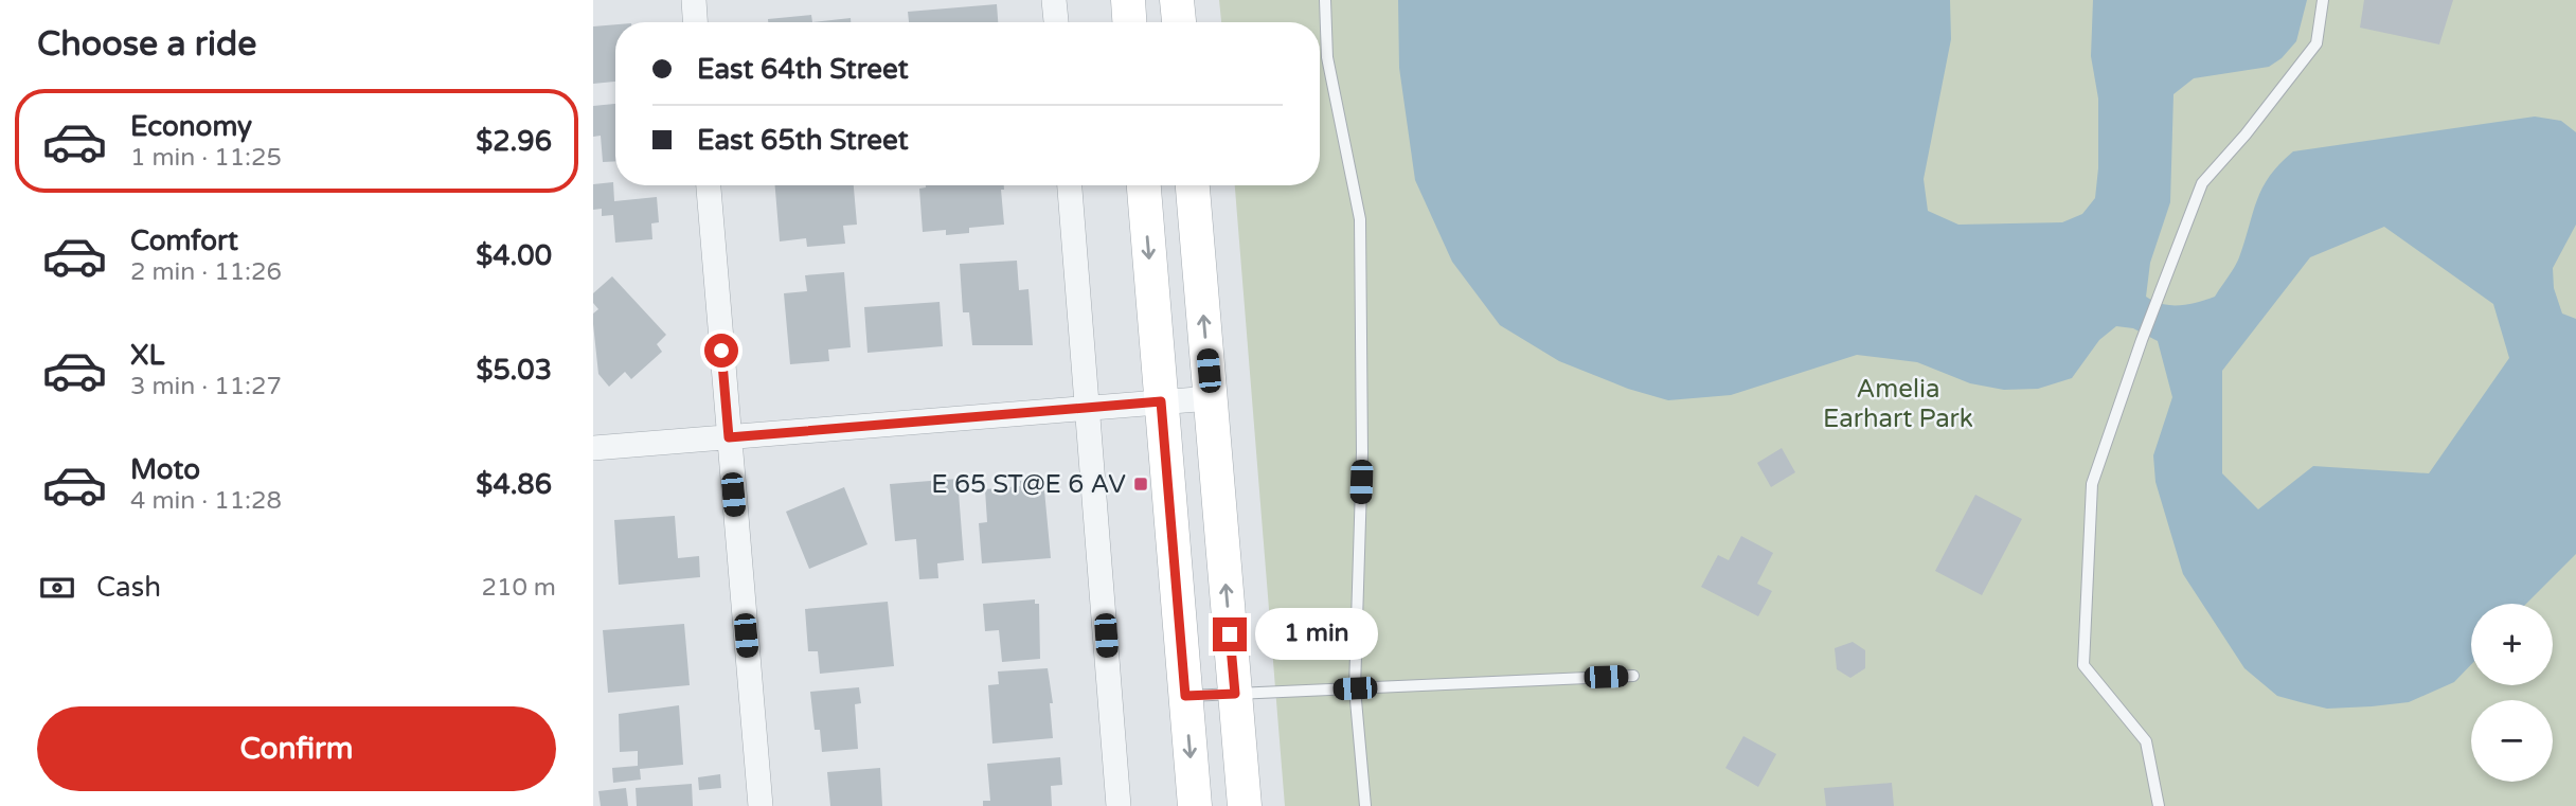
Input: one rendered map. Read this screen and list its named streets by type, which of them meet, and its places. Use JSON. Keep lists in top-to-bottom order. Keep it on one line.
{"parks":["Amelia Earhart Park"],"places":{"transit":["E 65 ST@E 6 AV"]},"page":{"heading":"Choose a ride","banner":["East 64th Street","East 65th Street"],"list":[{"name":"Economy","note":"1 min · 11:25","value":"$2.96"},{"name":"Comfort","note":"2 min · 11:26","value":"$4.00"},{"name":"XL","note":"3 min · 11:27","value":"$5.03"},{"name":"Moto","note":"4 min · 11:28","value":"$4.86"}],"pay":["Cash","210 m"],"map_buttons":["+","−"],"bubble":"1 min","buttons":"Confirm"}}
